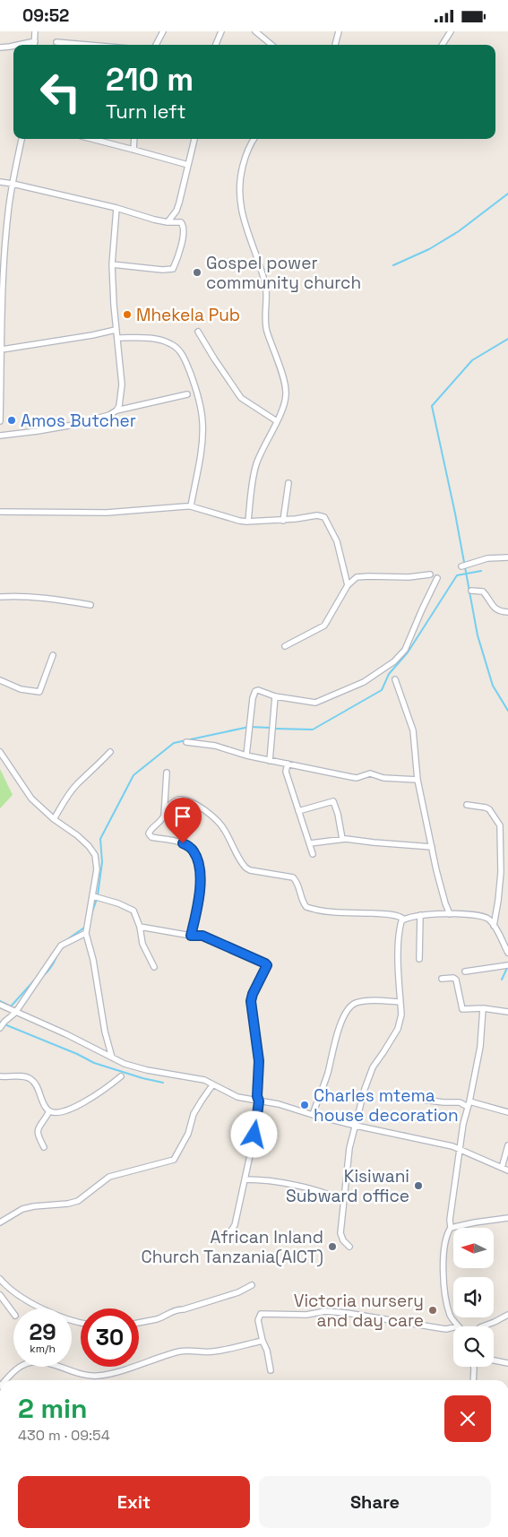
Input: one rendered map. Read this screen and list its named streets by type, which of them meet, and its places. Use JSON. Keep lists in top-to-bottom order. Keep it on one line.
{"places":["Gospel power community church","Mhekela Pub","Amos Butcher","Charles mtema house decoration","Kisiwani Subward office","African Inland Church Tanzania(AICT)","Victoria nursery and day care"],"north":"left","page":{"status":"09:52","turn":["210 m","Turn left"],"speed":"29 km/h","limit":"30","heading":["2 min","430 m · 09:54"],"buttons":["Exit","Share"]}}
